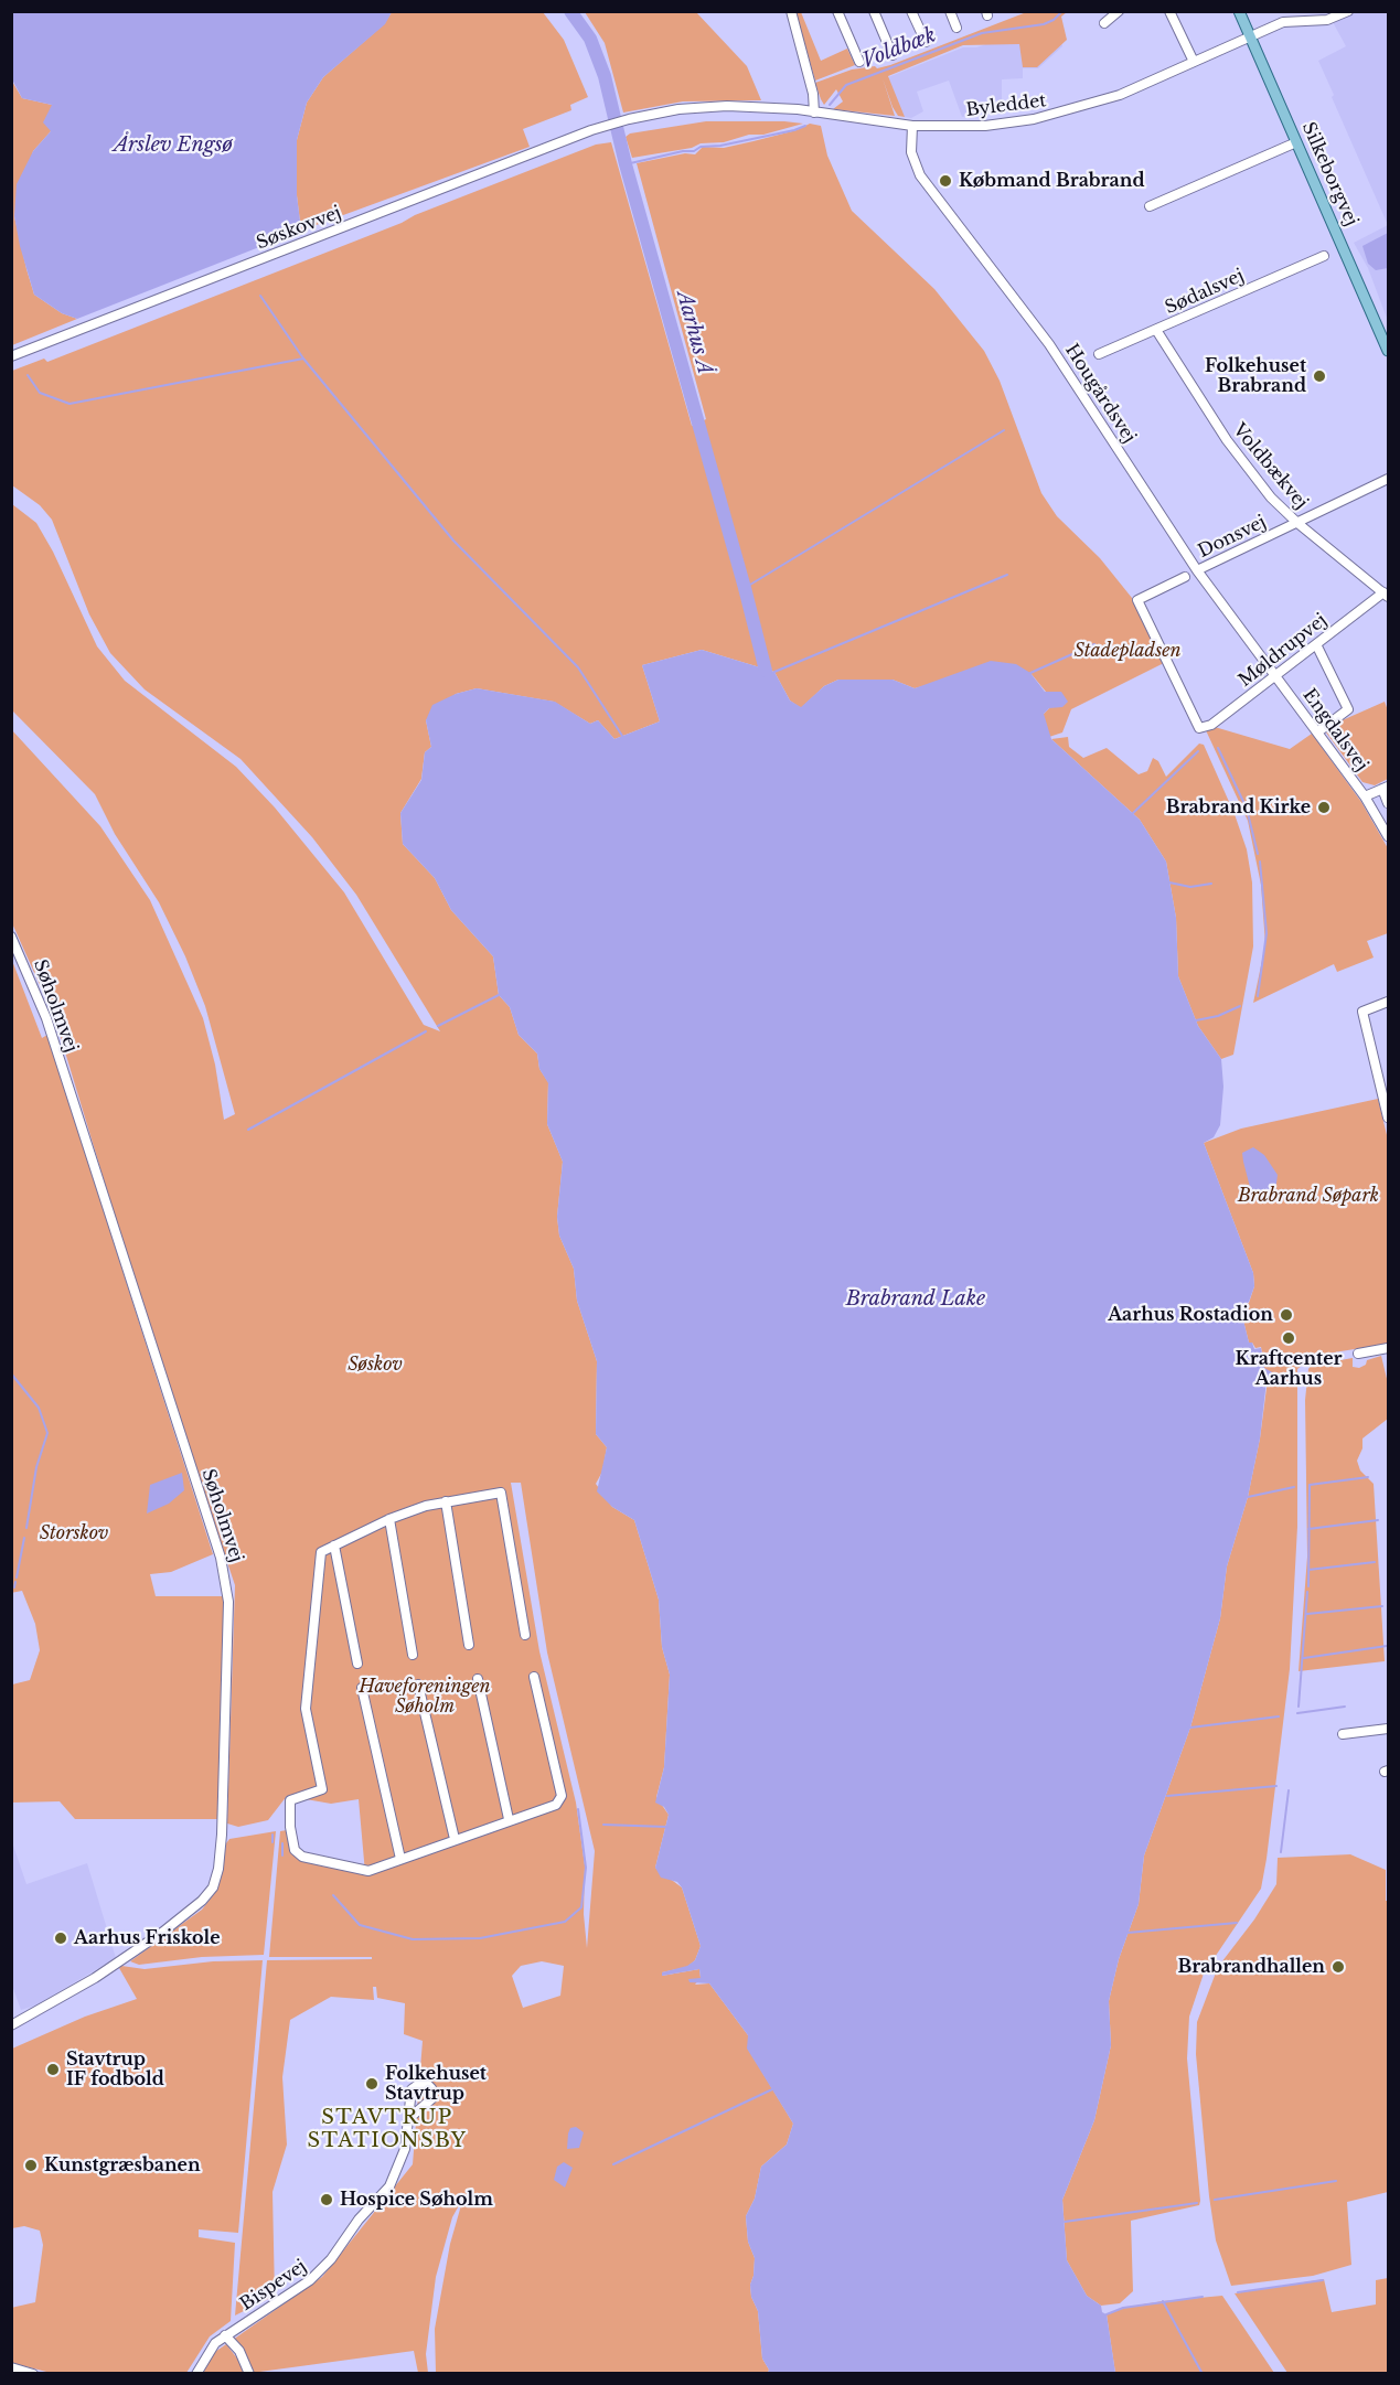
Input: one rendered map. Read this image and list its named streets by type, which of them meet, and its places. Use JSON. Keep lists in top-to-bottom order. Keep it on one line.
{"streets":{"main road":["Silkeborgvej"],"street":["Byleddet","Søskovvej","Sødalsvej","Hougårdsvej","Voldbækvej","Donsvej","Møldrupvej","Engdalsvej","Søholmvej","Bispevej"]},"crossings":[["Byleddet","Silkeborgvej"],["Byleddet","Søskovvej"],["Byleddet","Hougårdsvej"],["Sødalsvej","Voldbækvej"],["Hougårdsvej","Donsvej"],["Hougårdsvej","Møldrupvej"],["Hougårdsvej","Engdalsvej"],["Voldbækvej","Donsvej"],["Voldbækvej","Møldrupvej"],["Møldrupvej","Engdalsvej"]],"districts":["STAVTRUP STATIONSBY"],"water":["Voldbæk","Årslev Engsø","Aarhus Å","Brabrand Lake"],"parks":["Stadepladsen","Brabrand Søpark","Søskov","Storskov","Haveforeningen Søholm"],"places":["Købmand Brabrand","Folkehuset Brabrand","Brabrand Kirke","Aarhus Rostadion","Kraftcenter Aarhus","Aarhus Friskole","Brabrandhallen","Stavtrup IF fodbold","Folkehuset Stavtrup","Kunstgræsbanen","Hospice Søholm"]}
